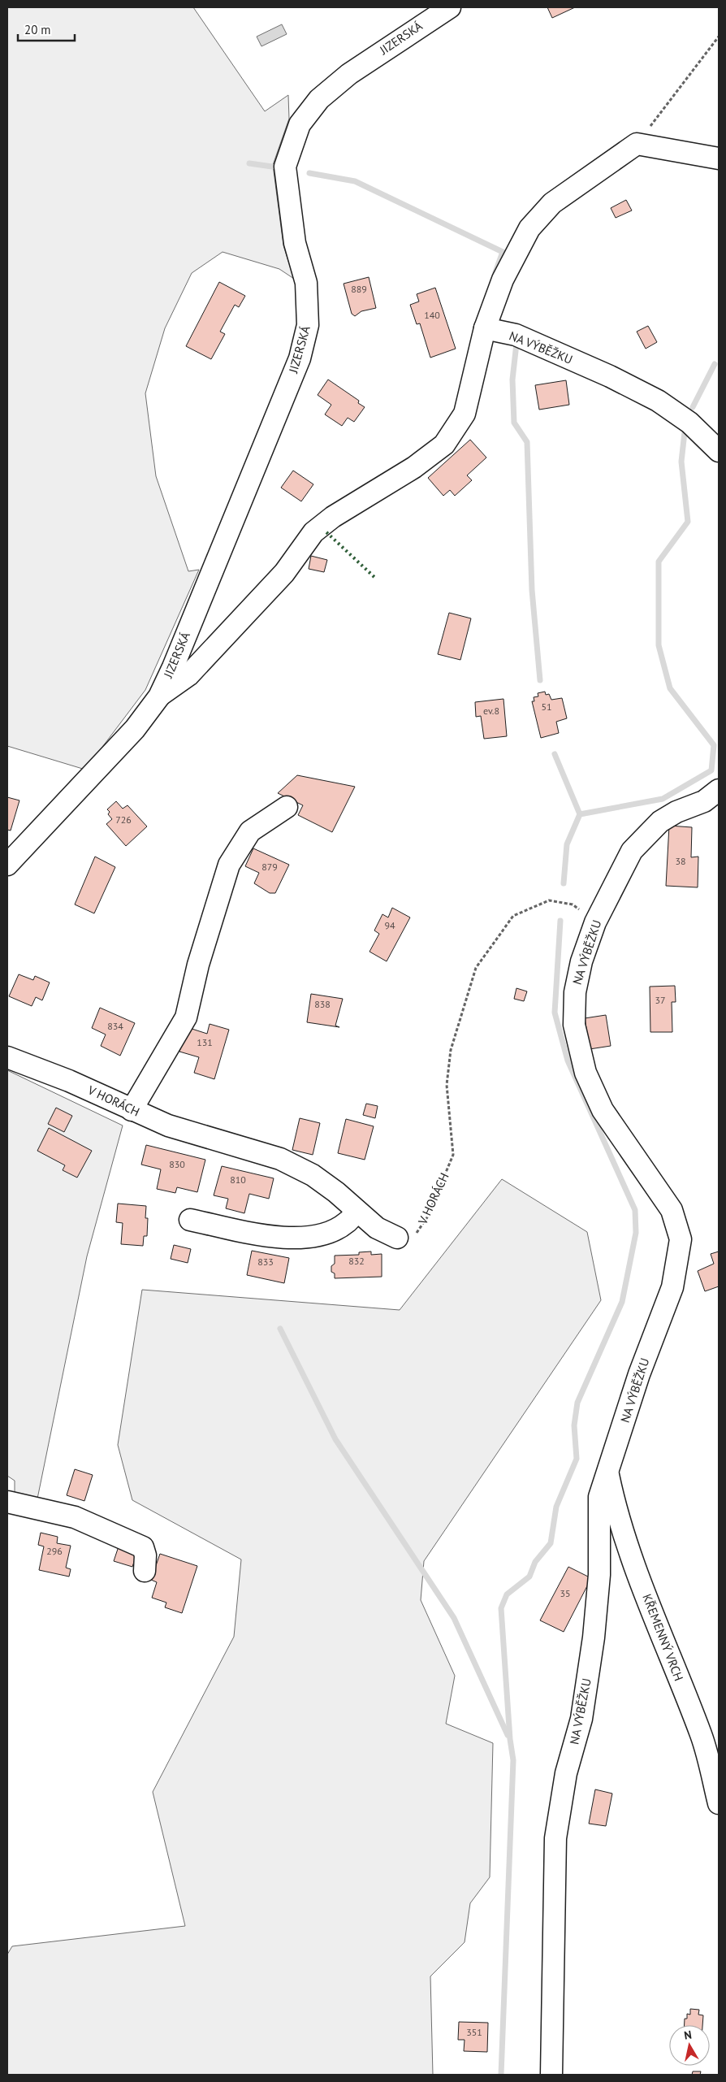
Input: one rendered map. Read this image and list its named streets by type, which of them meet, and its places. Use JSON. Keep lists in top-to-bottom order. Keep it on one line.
{"streets":{"street":["JIZERSKÁ","NA VÝBĚŽKU","V HORÁCH","KŘEMENNÝ VRCH"]},"crossings":[["JIZERSKÁ","NA VÝBĚŽKU"],["NA VÝBĚŽKU","V HORÁCH"],["NA VÝBĚŽKU","KŘEMENNÝ VRCH"]],"house_numbers":["889","140","51","ev.8","726","38","879","94","37","838","834","131","830","810","832","833","296","35","351"],"scale_bar":"20 m","north":"top"}
